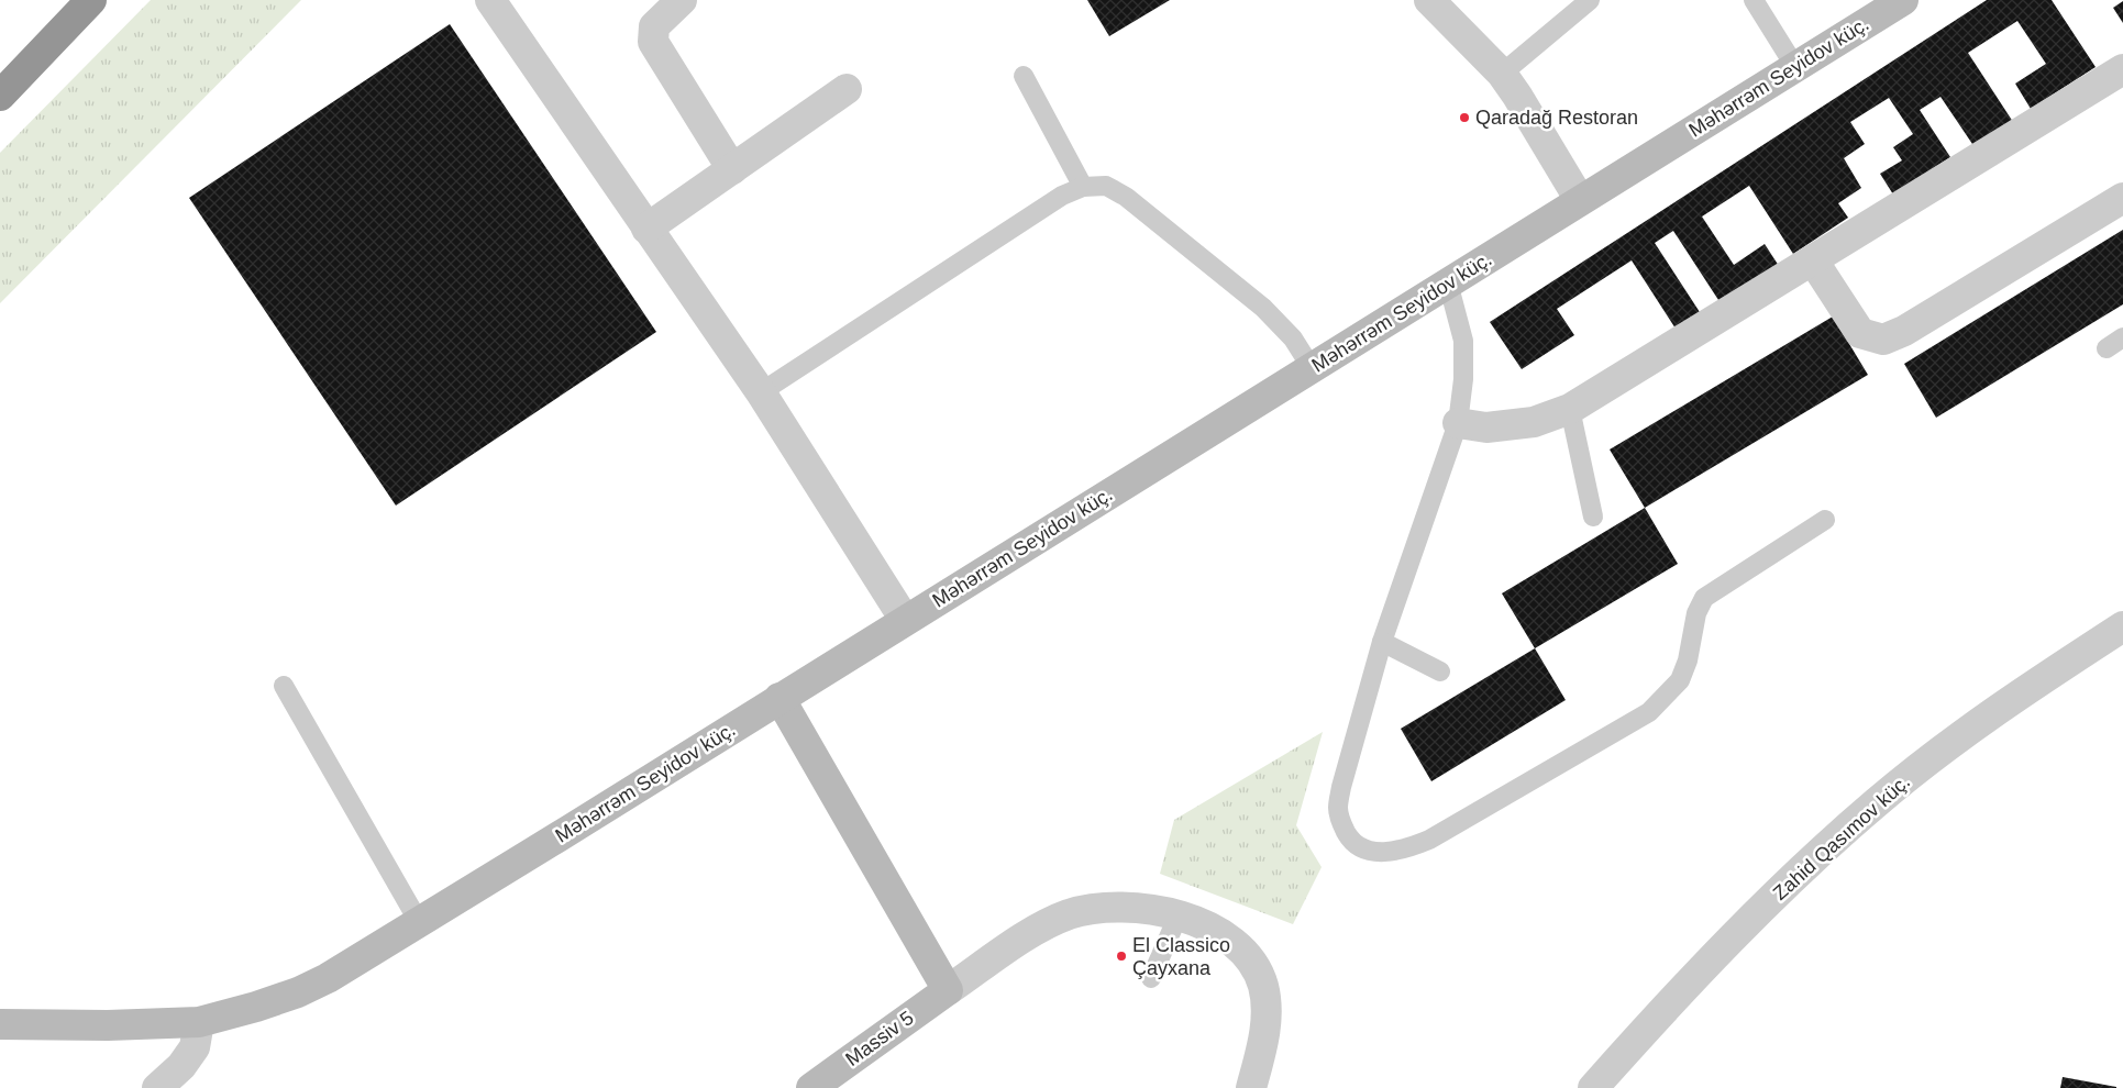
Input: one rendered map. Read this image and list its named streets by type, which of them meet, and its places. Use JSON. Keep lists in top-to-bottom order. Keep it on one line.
{"streets":{"main road":["Məhərrəm Seyidov küç.","Massiv 5"],"street":["Zahid Qasımov küç."]},"places":["Qaradağ Restoran","El Classico Çayxana"]}
